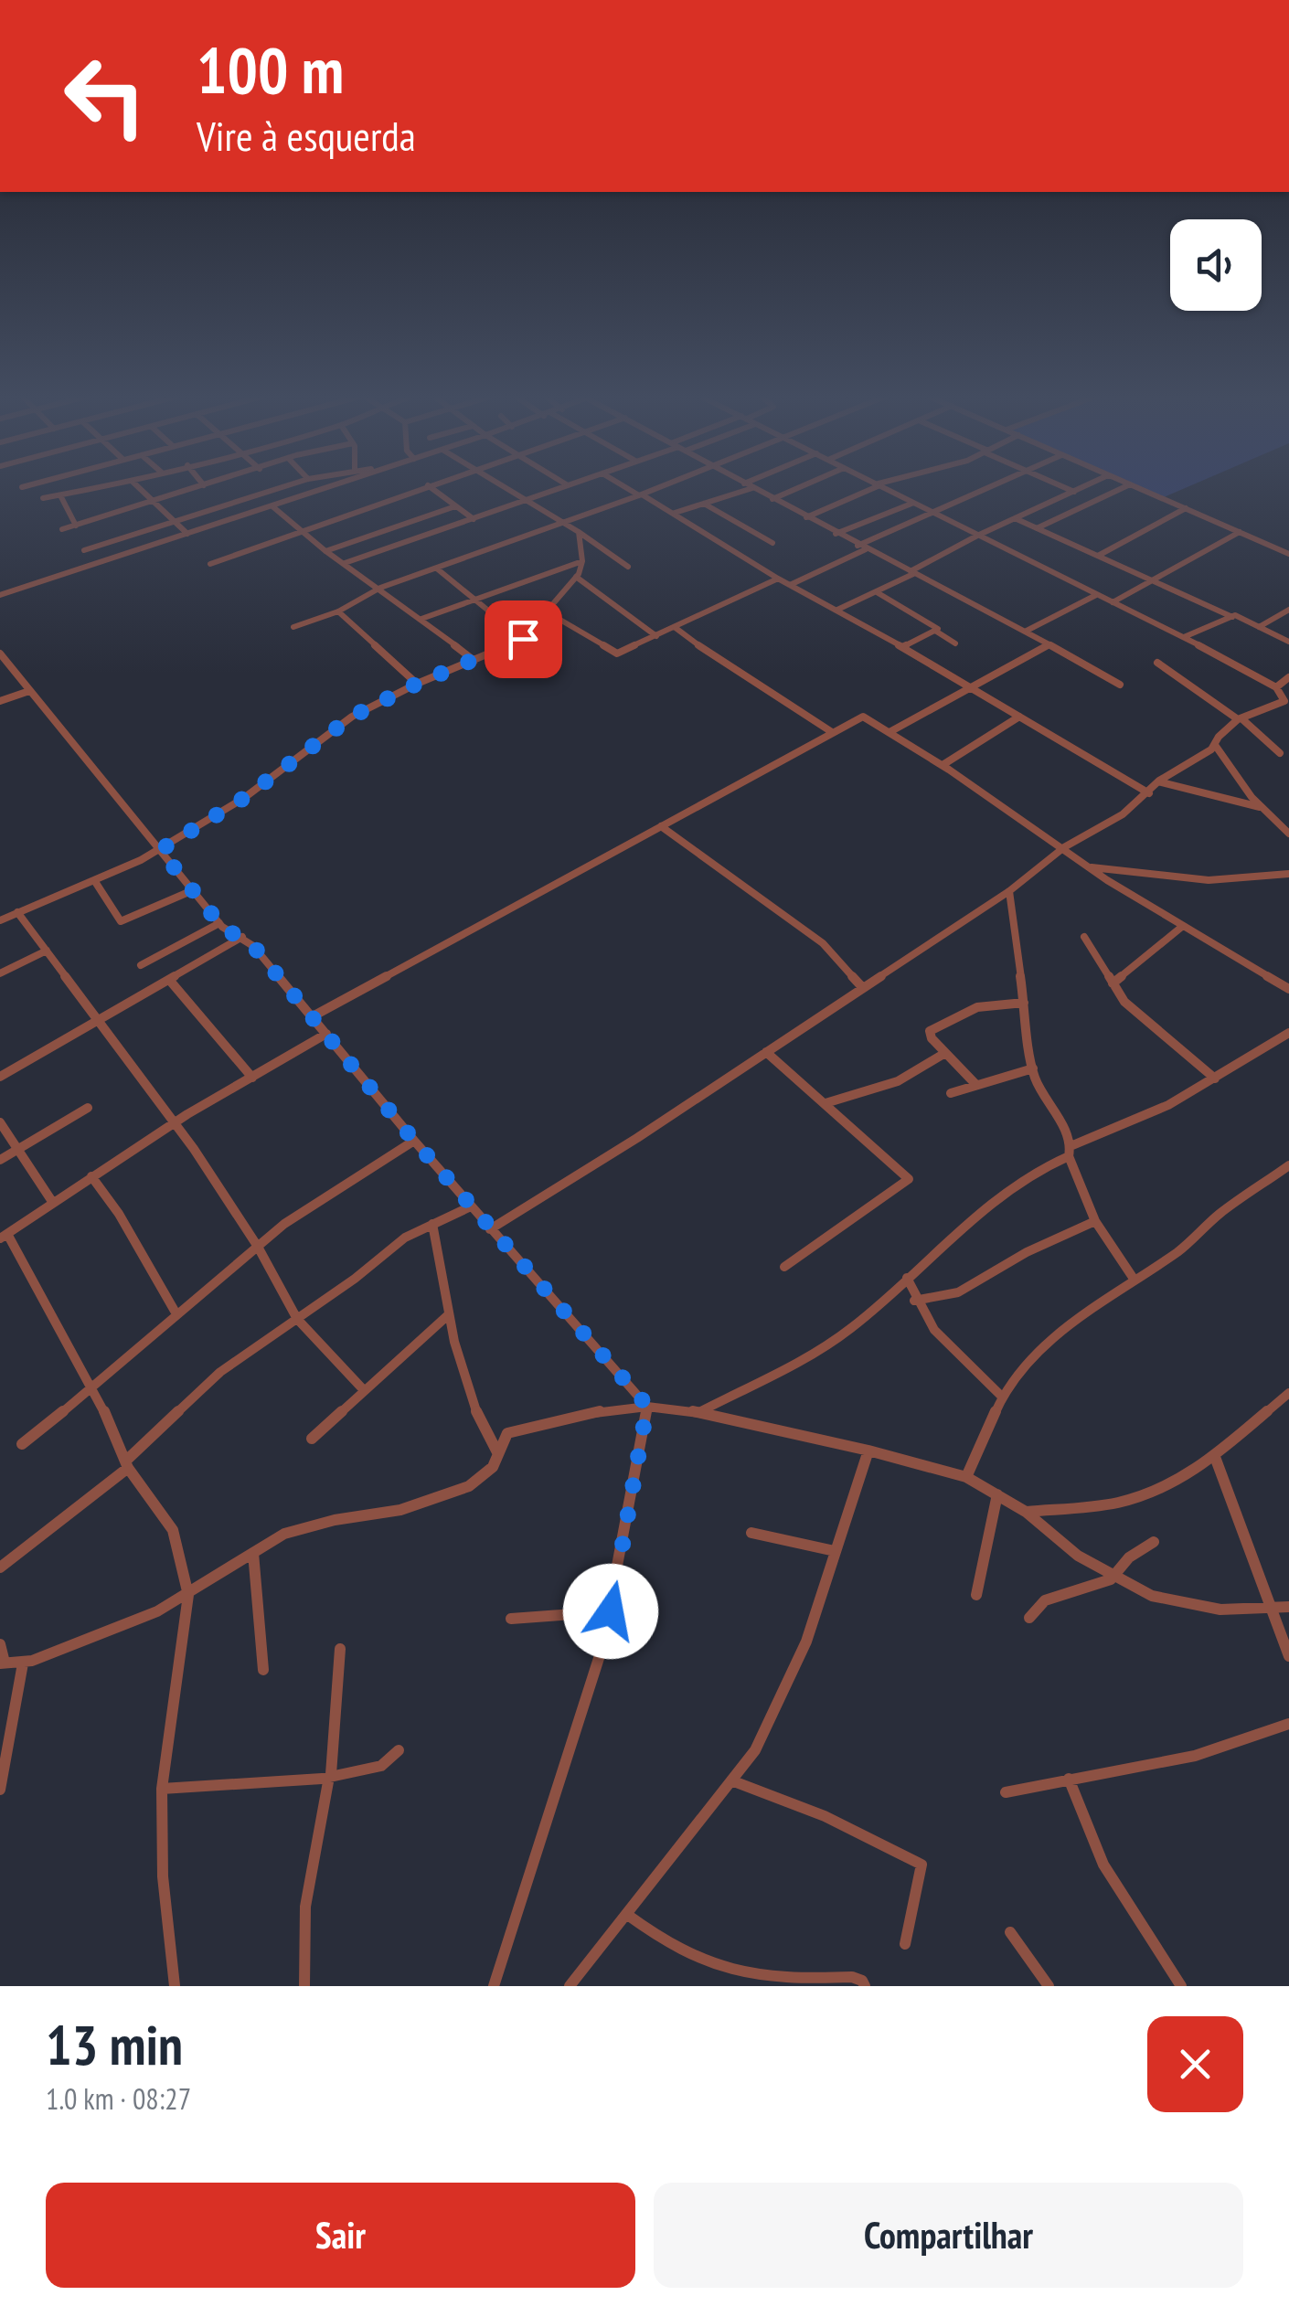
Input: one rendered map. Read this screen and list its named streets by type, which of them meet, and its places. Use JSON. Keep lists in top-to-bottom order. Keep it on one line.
{"page":{"turn":["100 m","Vire à esquerda"],"heading":["13 min","1.0 km · 08:27"],"buttons":["Sair","Compartilhar"]}}
